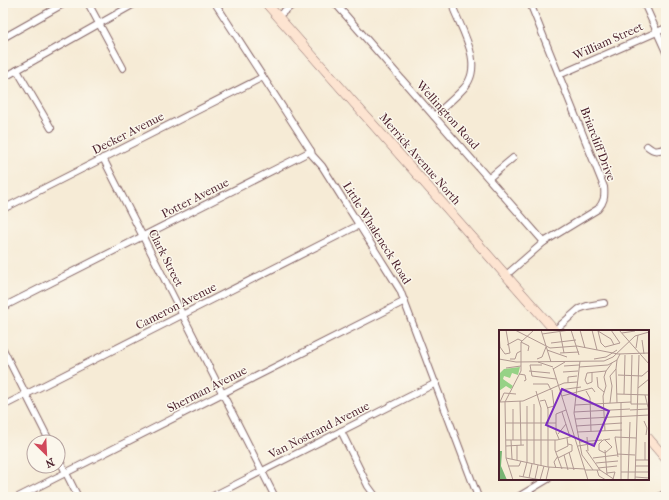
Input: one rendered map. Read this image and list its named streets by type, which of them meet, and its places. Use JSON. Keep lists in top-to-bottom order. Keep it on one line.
{"streets":{"main road":["Merrick Avenue North"],"street":["William Street","Wellington Road","Decker Avenue","Briarcliff Drive","Potter Avenue","Little Whaleneck Road","Clark Street","Cameron Avenue","Sherman Avenue","Van Nostrand Avenue"]},"crossings":[["William Street","Briarcliff Drive"],["Wellington Road","Briarcliff Drive"],["Decker Avenue","Little Whaleneck Road"],["Decker Avenue","Clark Street"],["Briarcliff Drive","Merrick Avenue North"],["Potter Avenue","Little Whaleneck Road"],["Potter Avenue","Clark Street"],["Little Whaleneck Road","Cameron Avenue"],["Little Whaleneck Road","Sherman Avenue"],["Little Whaleneck Road","Van Nostrand Avenue"],["Clark Street","Cameron Avenue"],["Clark Street","Sherman Avenue"],["Clark Street","Van Nostrand Avenue"]],"north":"bottom right"}
